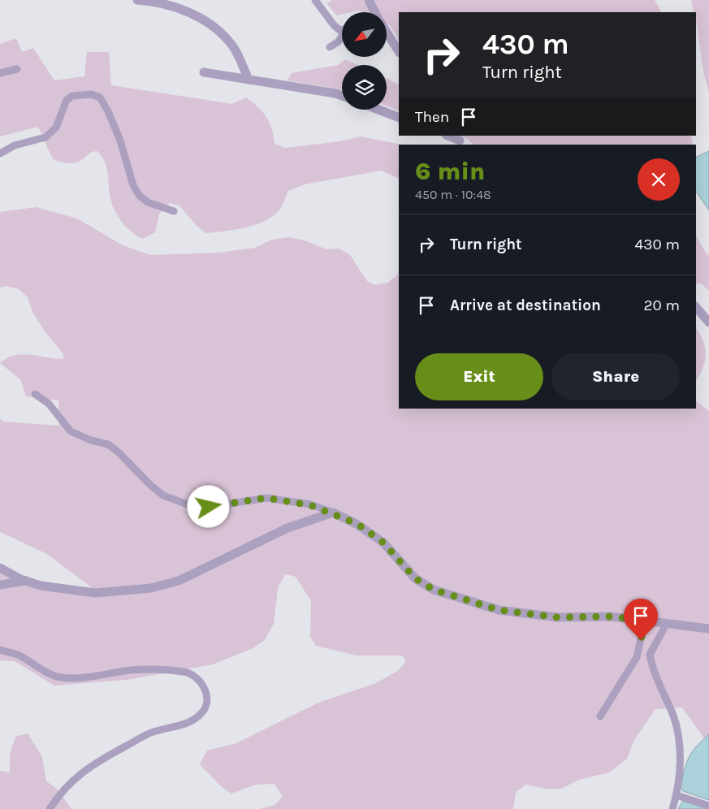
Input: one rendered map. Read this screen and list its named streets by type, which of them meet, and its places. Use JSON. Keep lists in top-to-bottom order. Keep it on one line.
{"north":"bottom left","page":{"turn":["430 m","Turn right"],"then":"Then","heading":["6 min","450 m · 10:48"],"list":[{"name":"Turn right","value":"430 m"},{"name":"Arrive at destination","value":"20 m"}],"buttons":["Exit","Share"]}}
